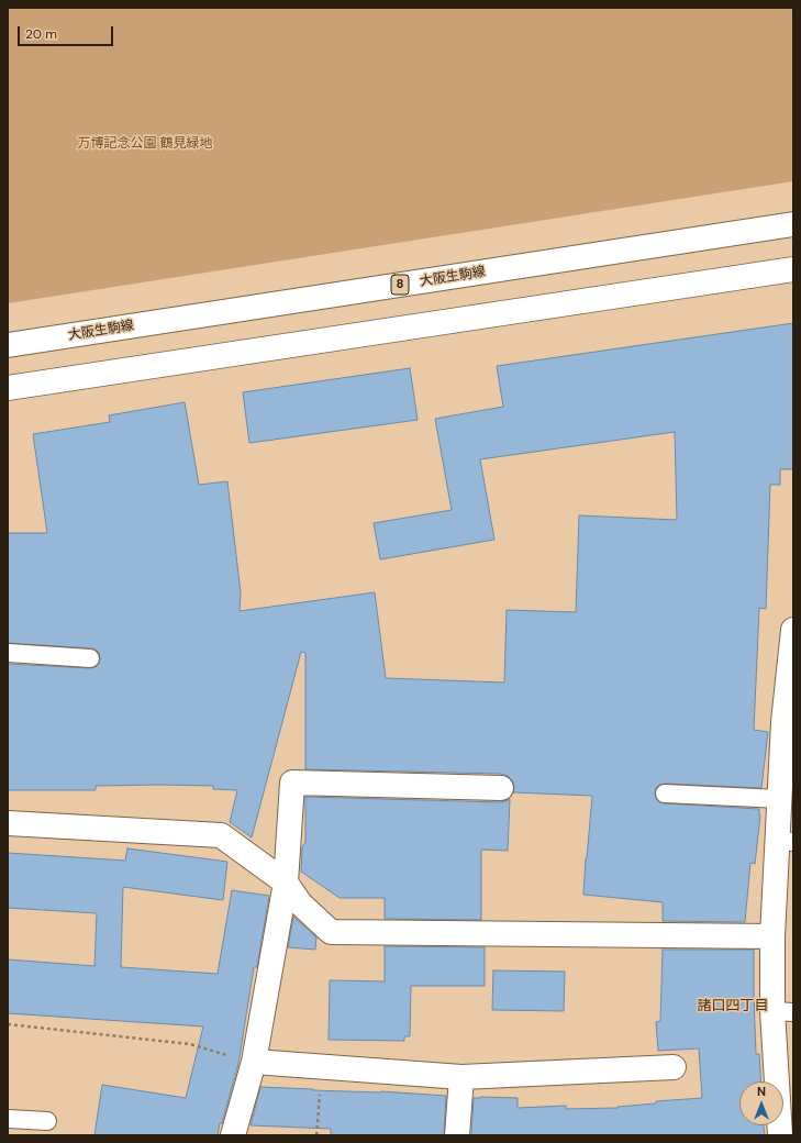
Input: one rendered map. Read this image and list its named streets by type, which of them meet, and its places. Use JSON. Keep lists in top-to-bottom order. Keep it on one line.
{"streets":{"street":["大阪生駒線","8"]},"districts":["諸口四丁目"],"parks":["万博記念公園 鶴見緑地"],"scale_bar":"20 m","north":"top"}
